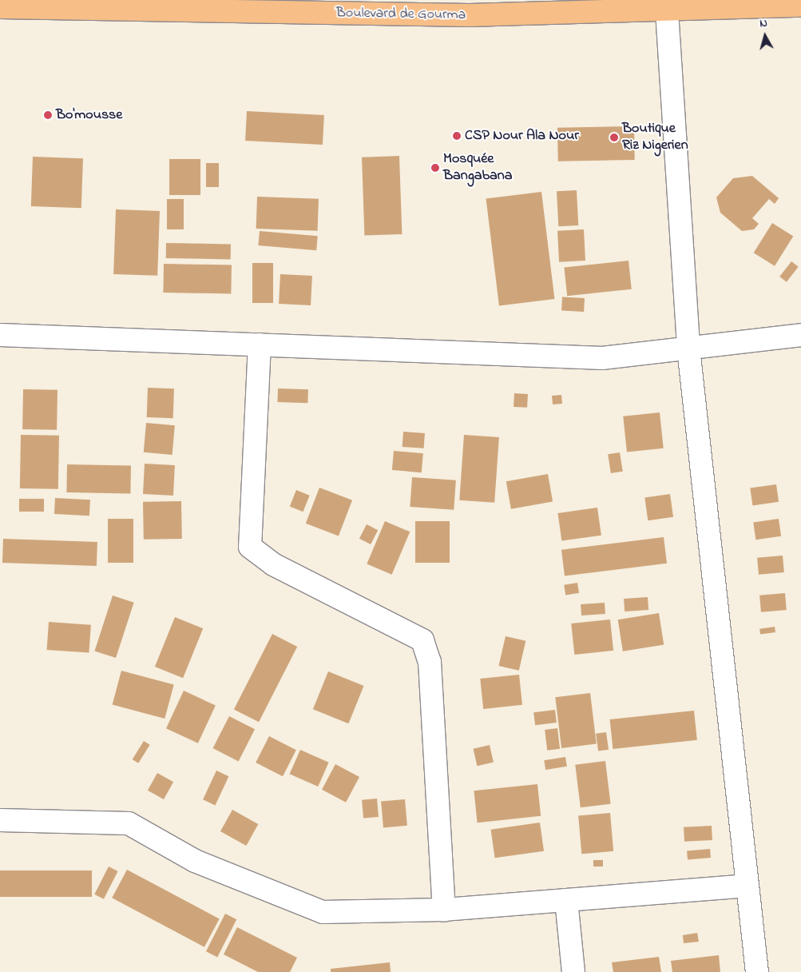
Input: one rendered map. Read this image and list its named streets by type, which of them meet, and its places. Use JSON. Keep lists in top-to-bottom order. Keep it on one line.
{"streets":{"highway":["Boulevard de Gourma"]},"places":["Bo'mousse","CSP Nour Ala Nour","Boutique Riz Nigerien","Mosquée Bangabana"],"north":"top"}
